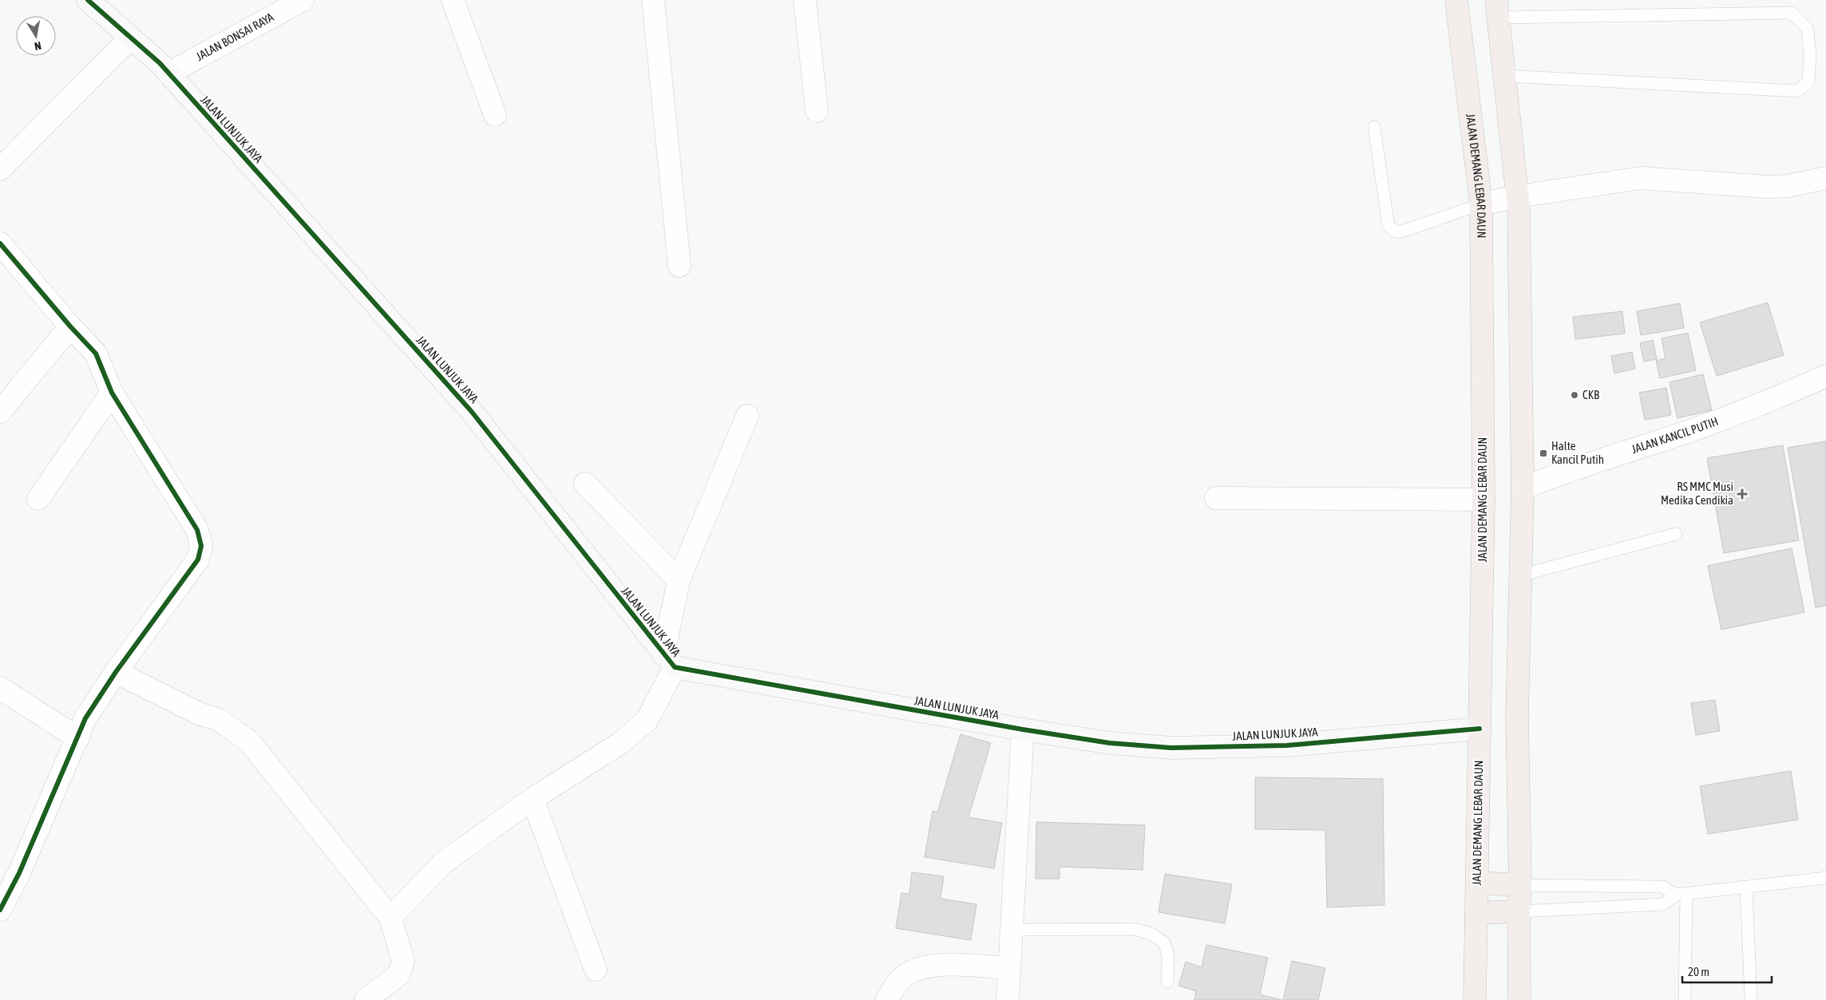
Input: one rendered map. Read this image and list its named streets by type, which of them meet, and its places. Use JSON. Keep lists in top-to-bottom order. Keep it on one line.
{"streets":{"highway":["JALAN DEMANG LEBAR DAUN"],"street":["JALAN BONSAI RAYA","JALAN LUNJUK JAYA","JALAN KANCIL PUTIH"]},"crossings":[["JALAN BONSAI RAYA","JALAN LUNJUK JAYA"],["JALAN LUNJUK JAYA","JALAN DEMANG LEBAR DAUN"]],"places":{"other":["CKB"],"transit":["Halte Kancil Putih"],"health":["RS MMC Musi Medika Cendikia"]},"scale_bar":"20 m","north":"bottom"}
